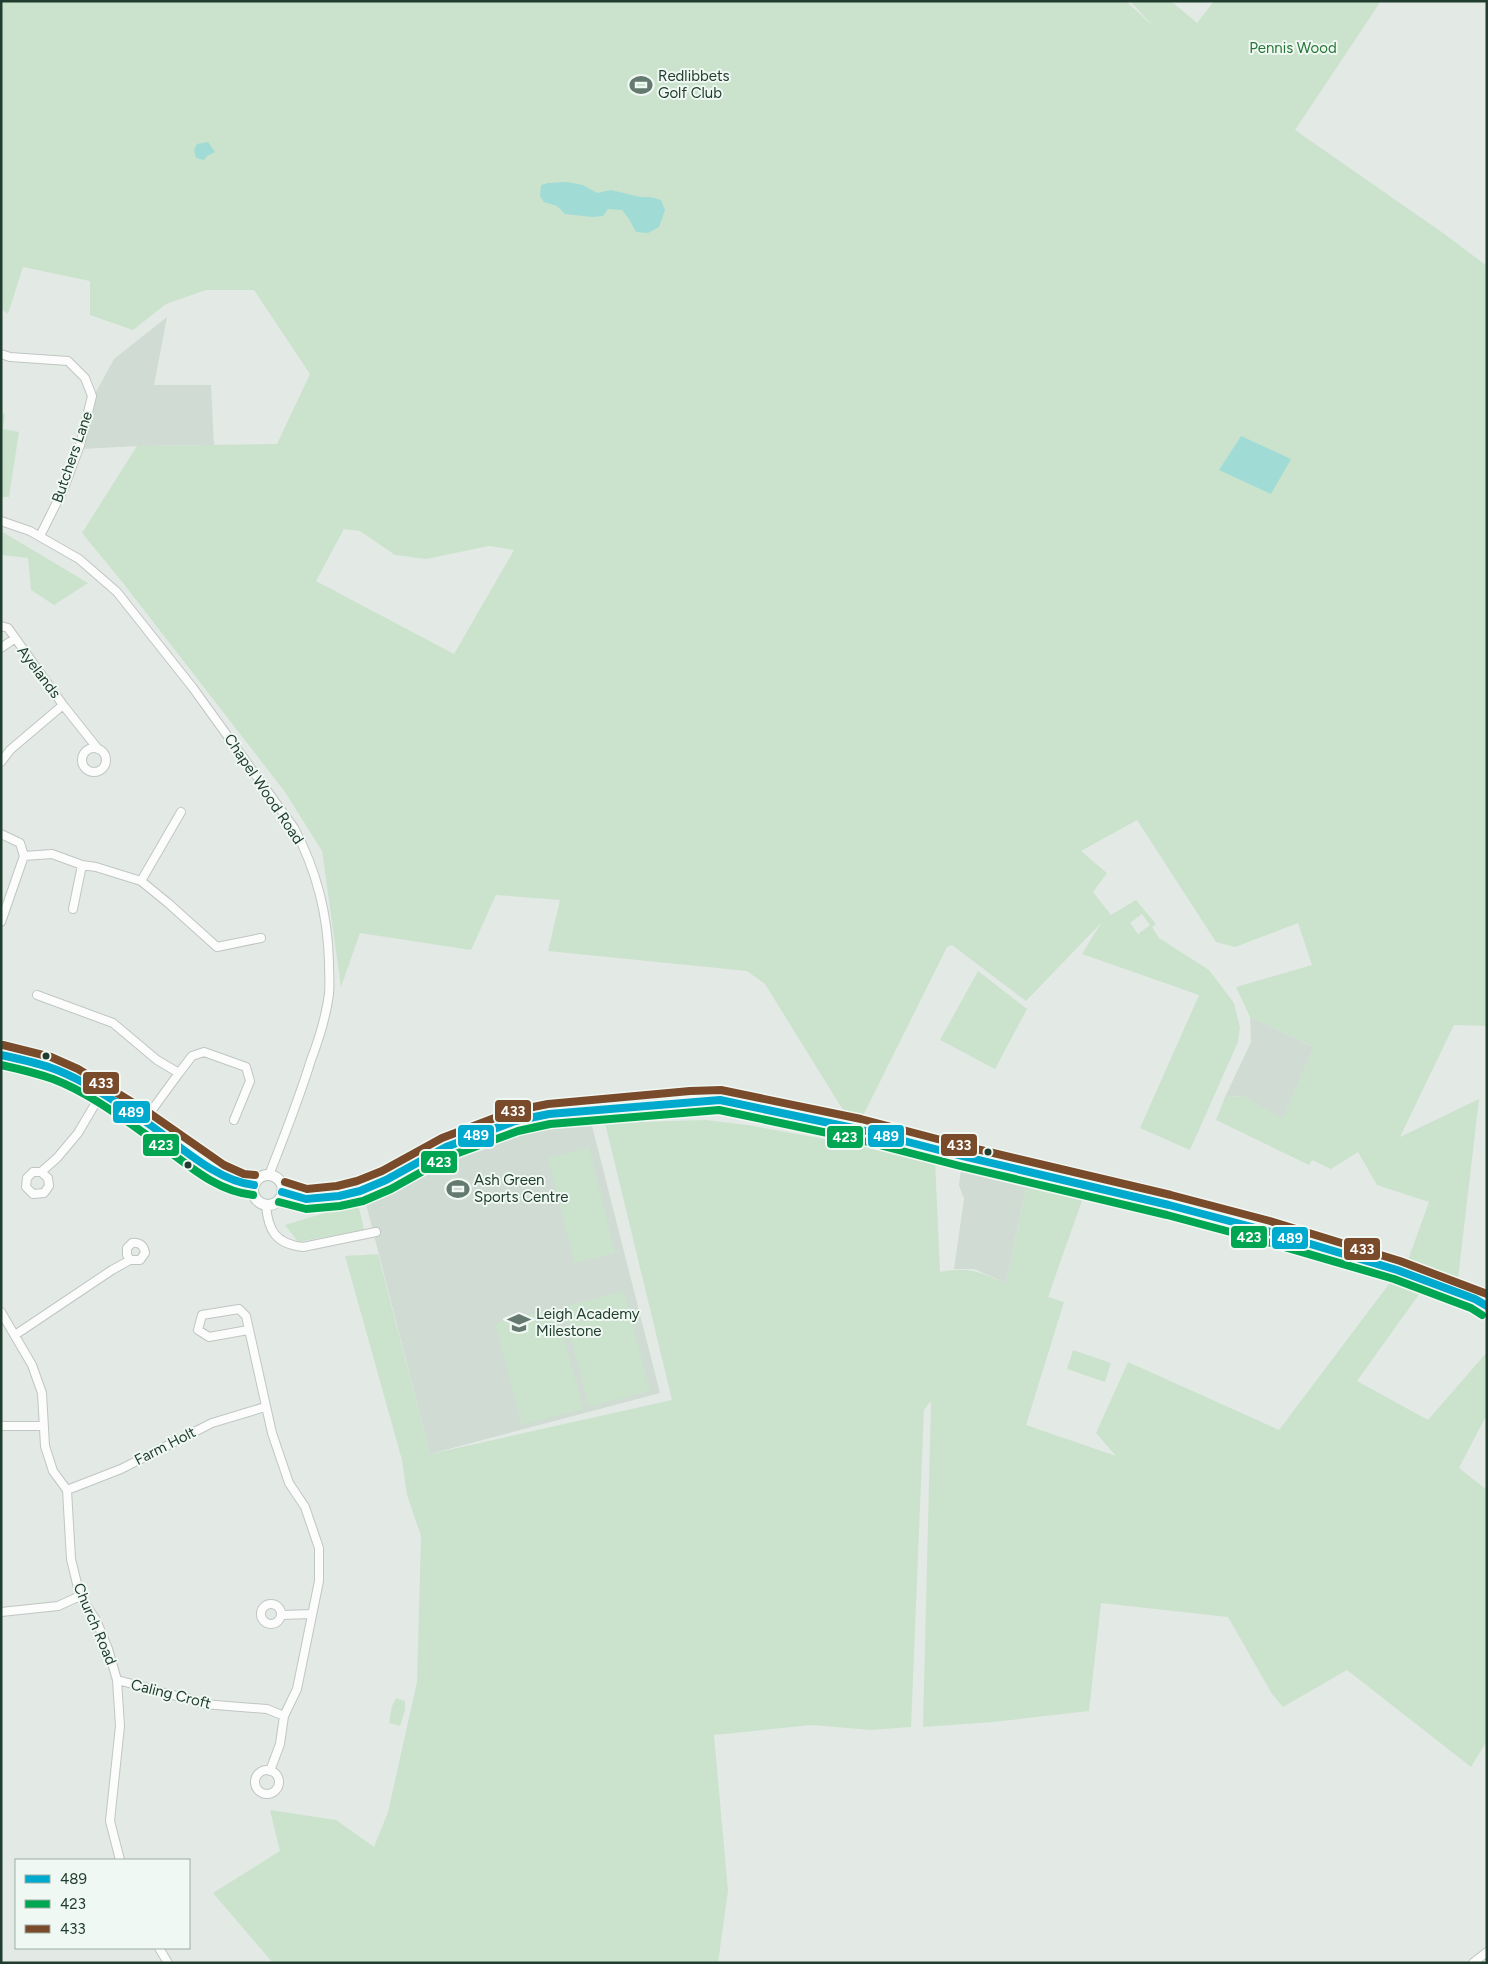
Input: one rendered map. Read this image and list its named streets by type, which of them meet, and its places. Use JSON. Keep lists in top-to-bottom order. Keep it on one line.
{"streets":{"street":["Butchers Lane","Ayelands","Chapel Wood Road","Farm Holt","Church Road","Caling Croft"]},"crossings":[["Butchers Lane","Chapel Wood Road"],["Farm Holt","Church Road"],["Church Road","Caling Croft"]],"parks":["Pennis Wood"],"places":{"sports":["Redlibbets Golf Club","Ash Green Sports Centre"],"school or university":["Leigh Academy Milestone"]},"lines":["transit line 433","transit line 489","transit line 423"],"legend":["489","423","433"]}
